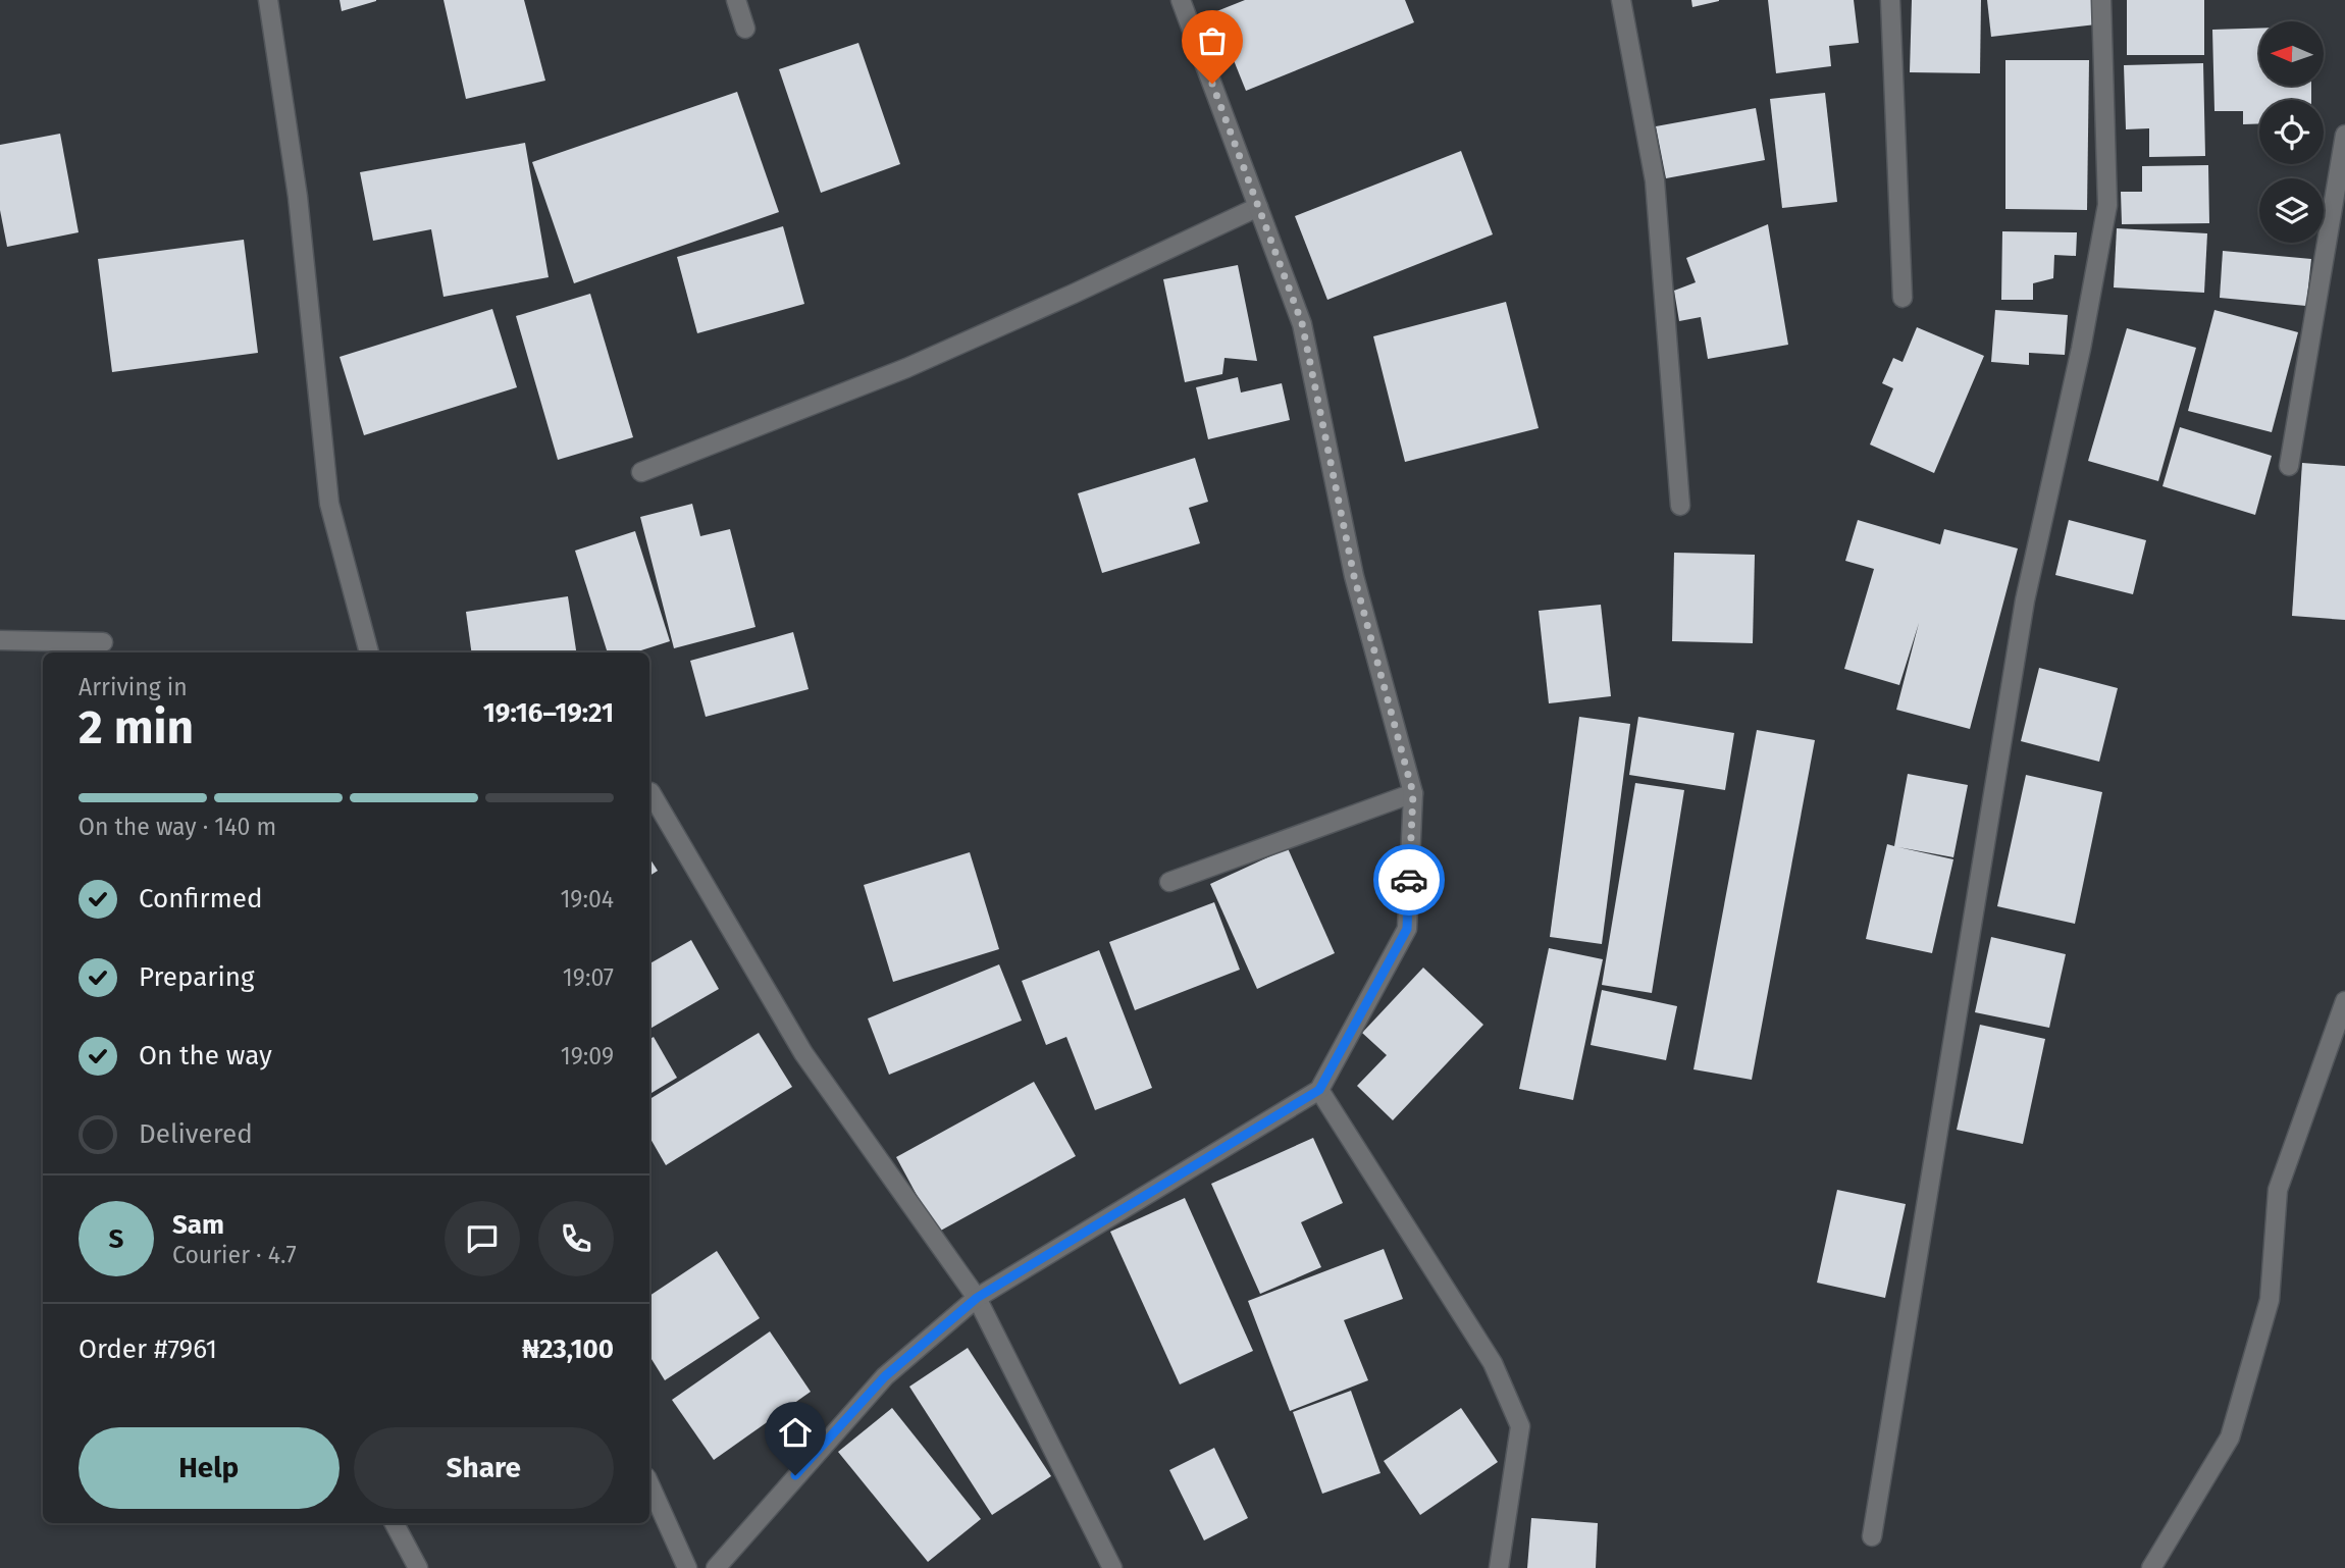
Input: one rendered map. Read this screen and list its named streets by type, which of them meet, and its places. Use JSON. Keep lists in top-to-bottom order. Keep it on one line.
{"north":"left","page":{"heading":["2 min","Arriving in","19:16–19:21"],"panel":["Sam","Courier · 4.7","Order #7961","₦23,100"],"bar":"On the way · 140 m","list":[["Confirmed","19:04"],["Preparing","19:07"],["On the way","19:09"],"Delivered"],"round":"S","buttons":["Help","Share"]}}
